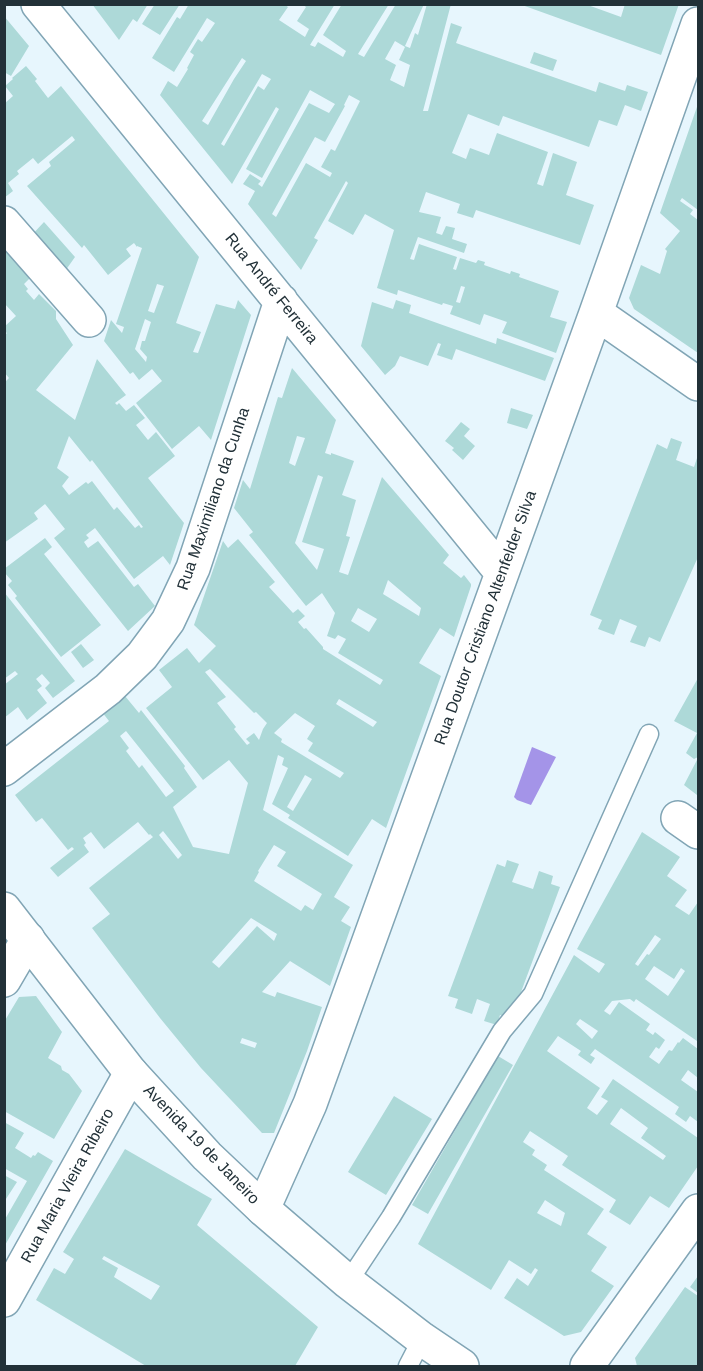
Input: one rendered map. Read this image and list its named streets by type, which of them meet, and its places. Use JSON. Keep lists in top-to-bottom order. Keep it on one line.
{"streets":{"street":["Rua André Ferreira","Rua Maximiliano da Cunha","Rua Doutor Cristiano Altenfelder Silva","Avenida 19 de Janeiro","Rua Maria Vieira Ribeiro"]},"crossings":[["Rua André Ferreira","Rua Maximiliano da Cunha"],["Rua André Ferreira","Rua Doutor Cristiano Altenfelder Silva"],["Rua Doutor Cristiano Altenfelder Silva","Avenida 19 de Janeiro"],["Avenida 19 de Janeiro","Rua Maria Vieira Ribeiro"]]}
